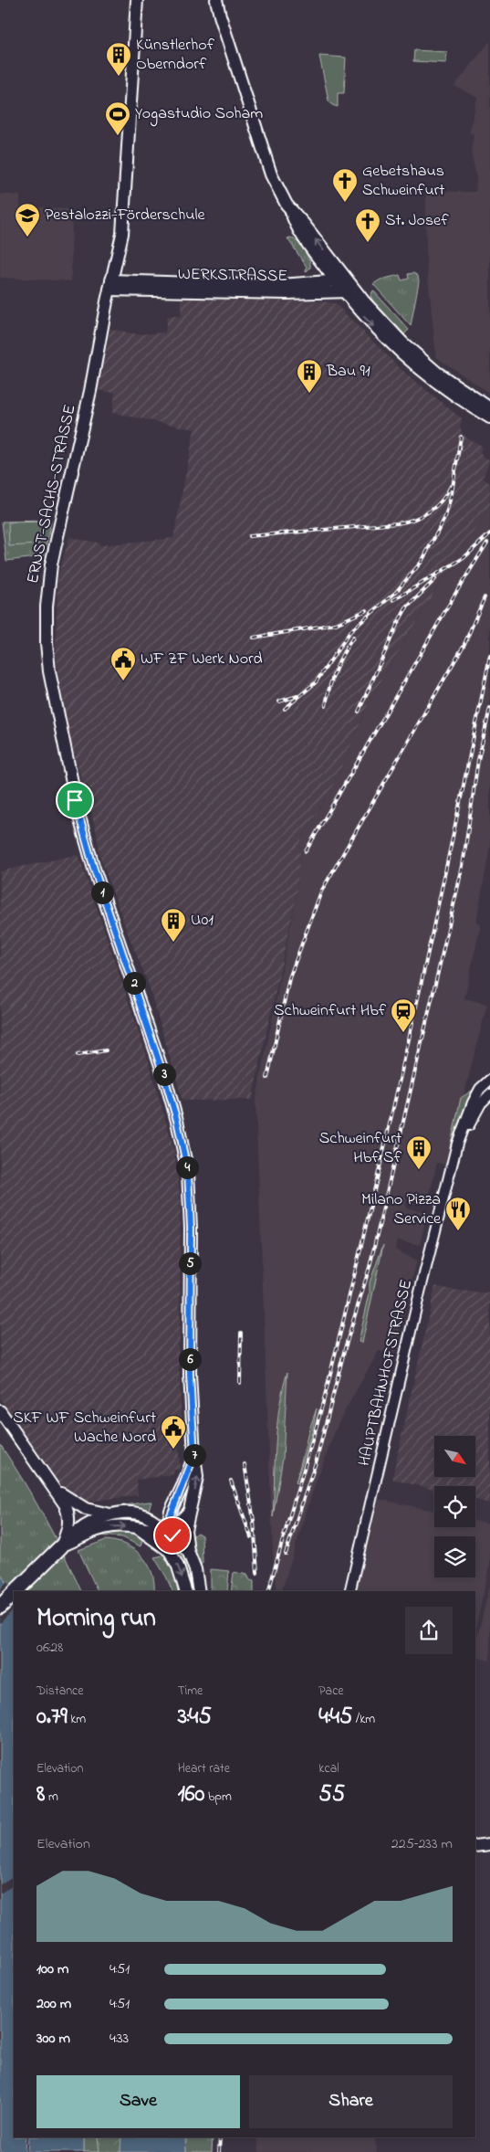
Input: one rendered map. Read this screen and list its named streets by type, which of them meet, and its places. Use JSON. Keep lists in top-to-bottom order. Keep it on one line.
{"streets":{"main road":["WERKSTRASSE","ERNST-SACHS-STRASSE"],"street":["HAUPTBAHNHOFSTRASSE"]},"crossings":[["WERKSTRASSE","ERNST-SACHS-STRASSE"]],"places":{"building":["Künstlerhof Oberndorf","Bau 91","U01","Schweinfurt Hbf Sf"],"sports":["Yogastudio Soham"],"church":["Gebetshaus Schweinfurt","St. Josef"],"school or university":["Pestalozzi-Förderschule"],"public building":["WF ZF Werk Nord","SKF WF Schweinfurt Wache Nord"],"station":["Schweinfurt Hbf"],"restaurant":["Milano Pizza Service"]},"north":"bottom right","page":{"pins":["1","2","3","4","5","6","7"],"heading":["Morning run","06:28"],"stats":[["Distance","0.79 km"],["Time","3:45"],["Pace","4:45 /km"],["Elevation","8 m"],["Heart rate","160 bpm"],["kcal","55"]],"chart":["Elevation","225–233 m"],"list":[{"name":"100 m","note":"4:51"},{"name":"200 m","note":"4:51"},{"name":"300 m","note":"4:33"}],"buttons":["Save","Share"]}}
